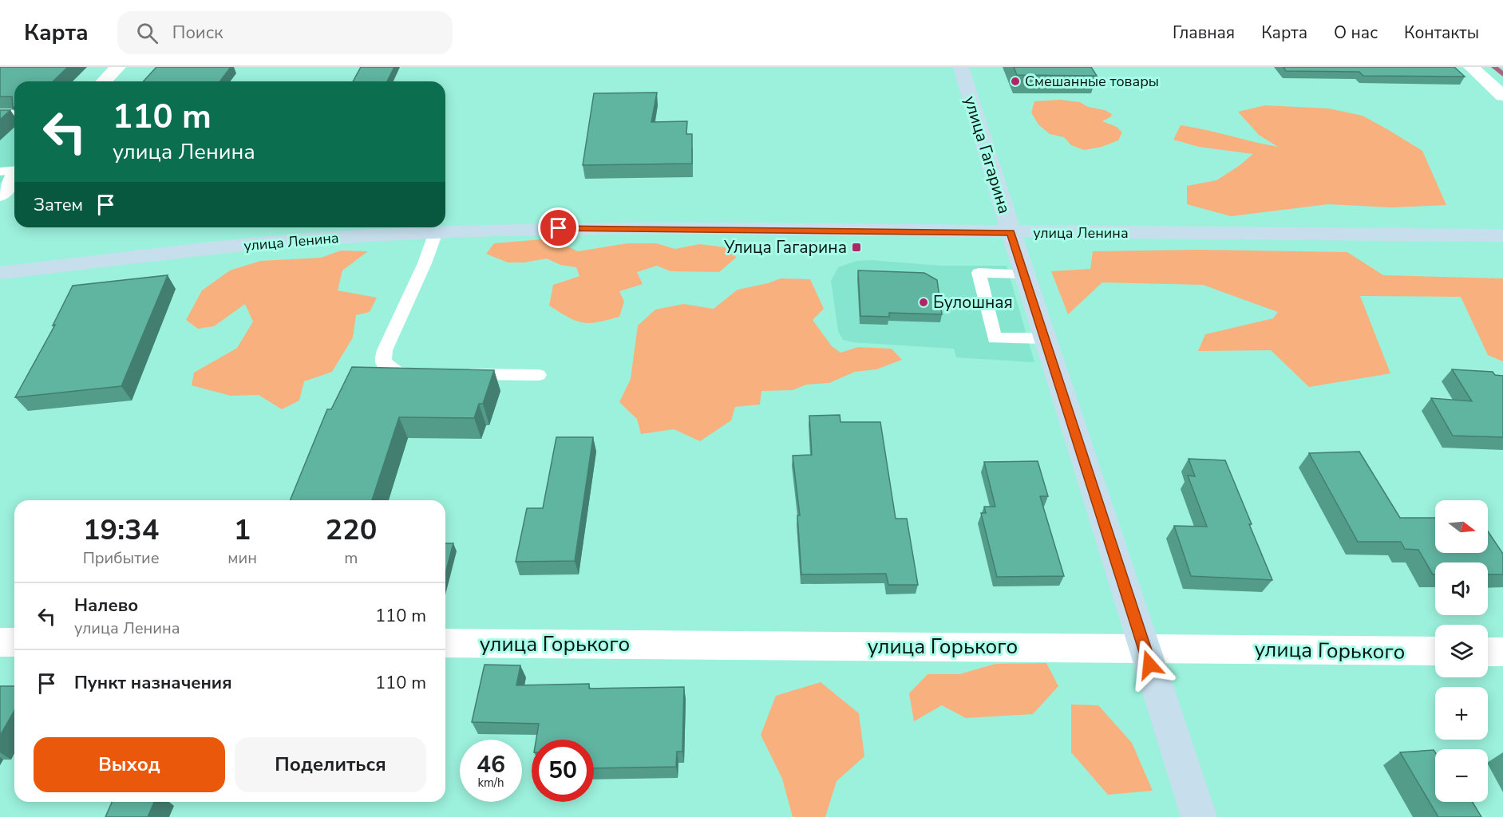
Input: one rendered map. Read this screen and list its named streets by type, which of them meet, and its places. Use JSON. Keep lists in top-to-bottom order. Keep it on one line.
{"streets":{"main road":["улица Гагарина","улица Ленина"],"street":["улица Горького"]},"crossings":[["улица Гагарина","улица Ленина"],["улица Гагарина","улица Горького"]],"places":{"other":["Смешанные товары","Булошная"],"transit":["Улица Гагарина"]},"north":"right","page":{"header":"Карта","search":"Поиск","nav":["Главная","Карта","О нас","Контакты"],"turn":["110 m","улица Ленина"],"then":"Затем","map_buttons":["+","−"],"eta":["19:34","Прибытие","1","мин","220","m"],"list":[{"name":"Налево","note":"улица Ленина","value":"110 m"},{"name":"Пункт назначения","value":"110 m"}],"buttons":["Выход","Поделиться"],"speed":"46 km/h","limit":"50"}}
